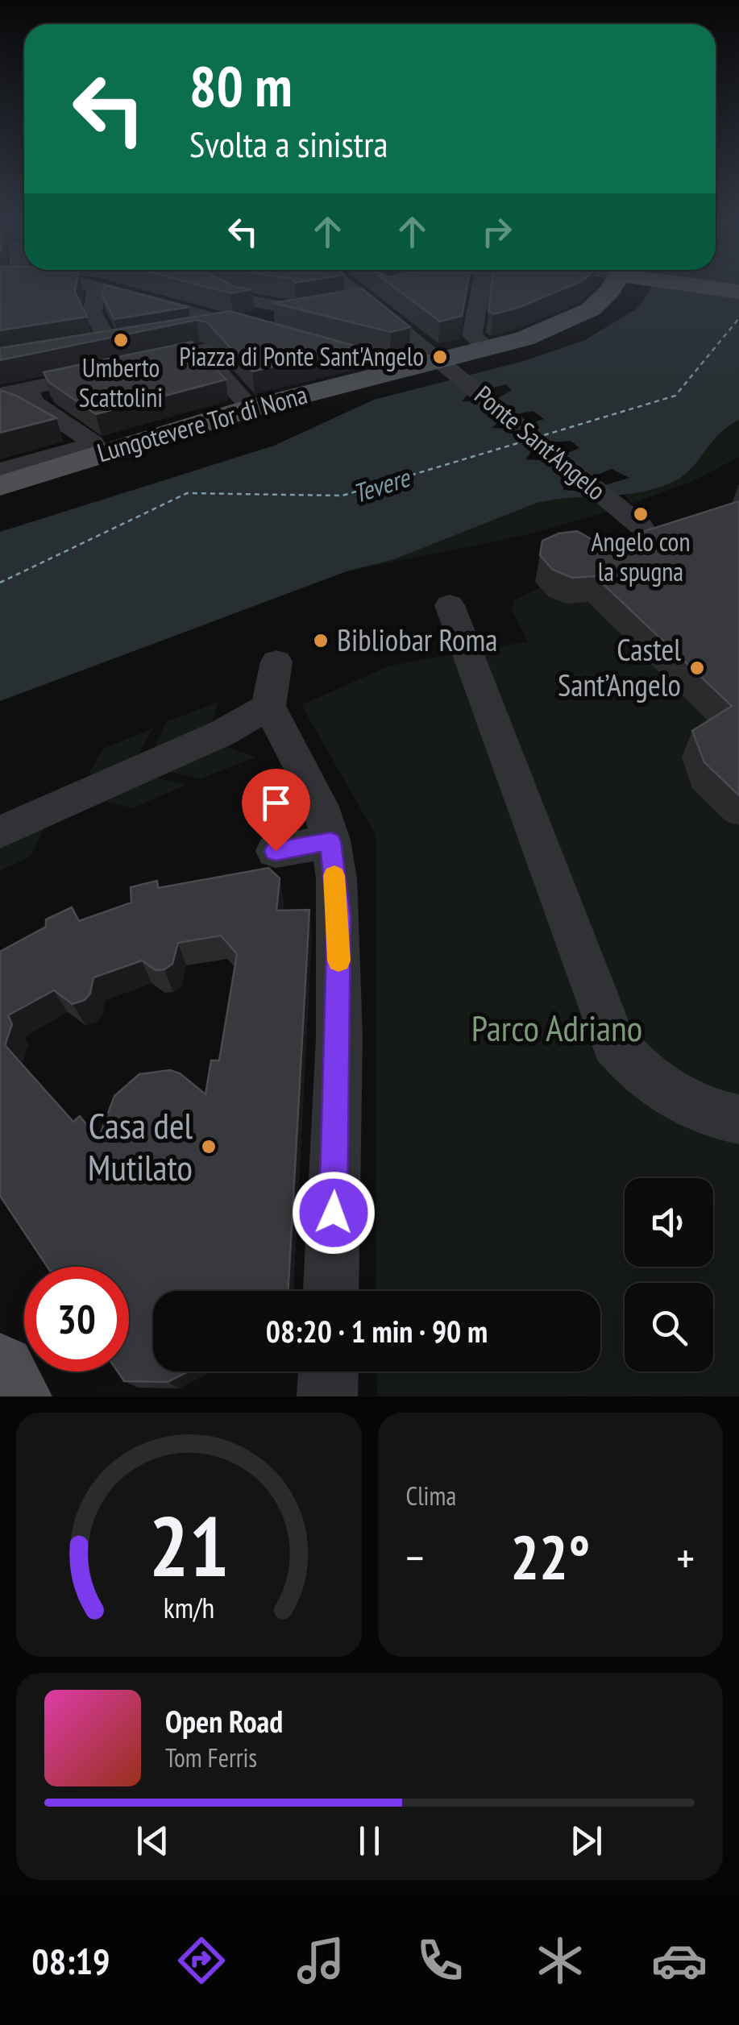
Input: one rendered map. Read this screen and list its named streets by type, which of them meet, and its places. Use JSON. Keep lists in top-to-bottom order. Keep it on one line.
{"streets":{"main road":["Lungotevere Tor di Nona"],"street":["Ponte Sant'Angelo"]},"crossings":[["Lungotevere Tor di Nona","Ponte Sant'Angelo"]],"water":["Tevere"],"parks":["Parco Adriano"],"places":["Umberto Scattolini","Piazza di Ponte Sant'Angelo","Angelo con la spugna","Bibliobar Roma","Castel Sant’Angelo","Casa del Mutilato"],"page":{"turn":["80 m","Svolta a sinistra"],"limit":"30","trip":"08:20 · 1 min · 90 m","tile":"Clima","heat":["−","22°","+"],"song":["Open Road","Tom Ferris"],"tabs":"08:19","gauge":["21","km/h"]}}
